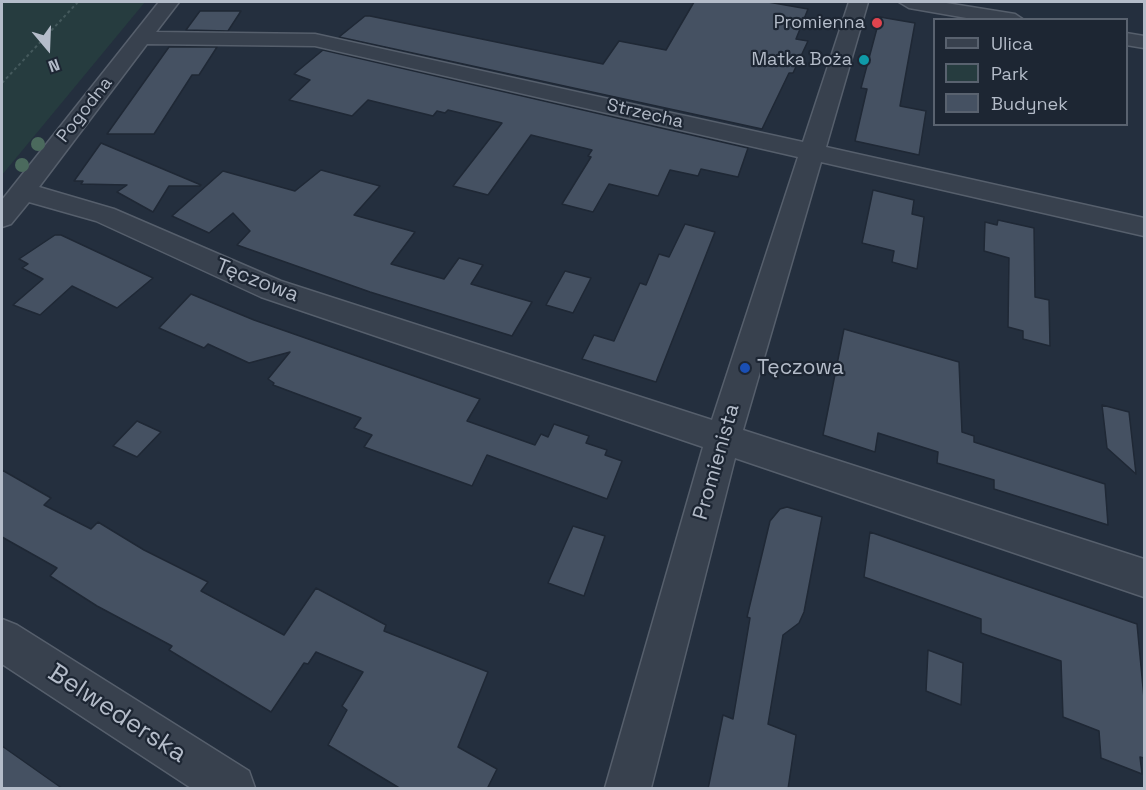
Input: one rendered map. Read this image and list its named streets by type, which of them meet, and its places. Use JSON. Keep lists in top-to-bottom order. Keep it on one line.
{"streets":{"street":["Pogodna","Strzecha","Tęczowa","Promienista","Belwederska"]},"crossings":[["Pogodna","Strzecha"],["Pogodna","Tęczowa"],["Strzecha","Promienista"],["Tęczowa","Promienista"]],"places":["Promienna","Matka Boża","Tęczowa"],"legend":["Ulica","Park","Budynek"],"north":"bottom"}
